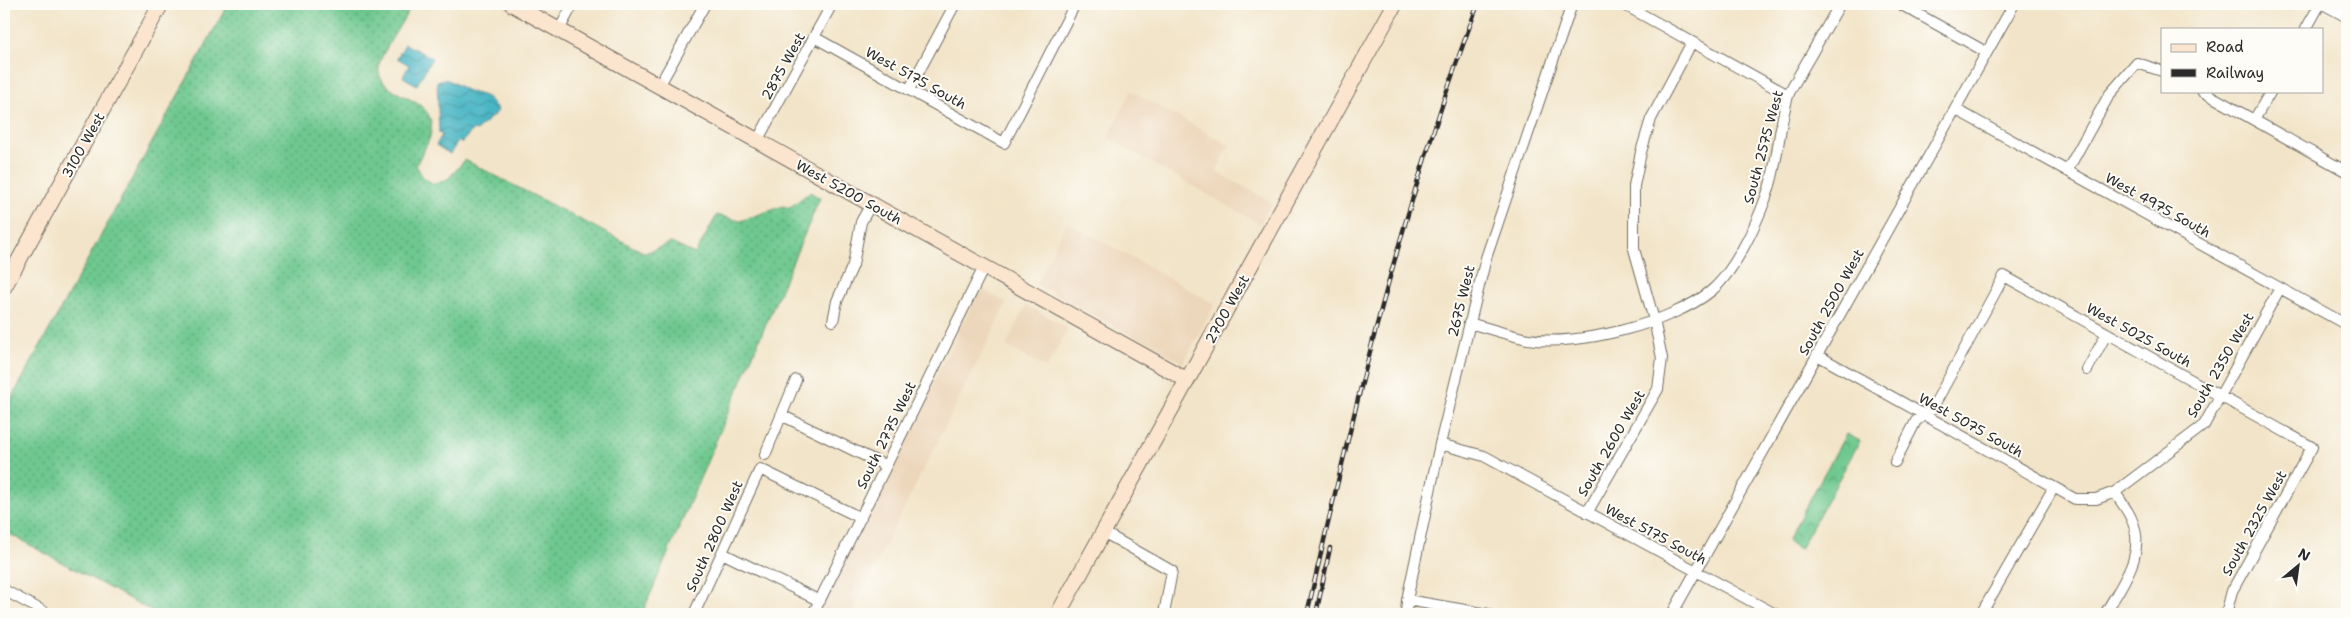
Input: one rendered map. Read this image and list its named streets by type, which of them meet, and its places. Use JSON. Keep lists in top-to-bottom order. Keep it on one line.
{"streets":{"street":["2875 West","West 5175 South","3100 West","South 2575 West","West 5200 South","West 4975 South","2675 West","South 2500 West","2700 West","West 5025 South","South 2350 West","West 5075 South","South 2775 West","South 2600 West","South 2325 West","South 2800 West"]},"crossings":[["2875 West","West 5175 South"],["2875 West","West 5200 South"],["West 5175 South","2675 West"],["West 5175 South","South 2500 West"],["West 5175 South","South 2600 West"],["South 2575 West","2675 West"],["South 2575 West","South 2600 West"],["West 5200 South","2700 West"],["West 5200 South","South 2775 West"],["West 4975 South","South 2500 West"],["West 4975 South","South 2350 West"],["South 2500 West","West 5075 South"],["West 5025 South","South 2350 West"],["West 5025 South","West 5075 South"],["West 5025 South","South 2325 West"],["South 2350 West","West 5075 South"],["South 2775 West","South 2800 West"]],"legend":["Road","Railway"],"north":"top right"}
